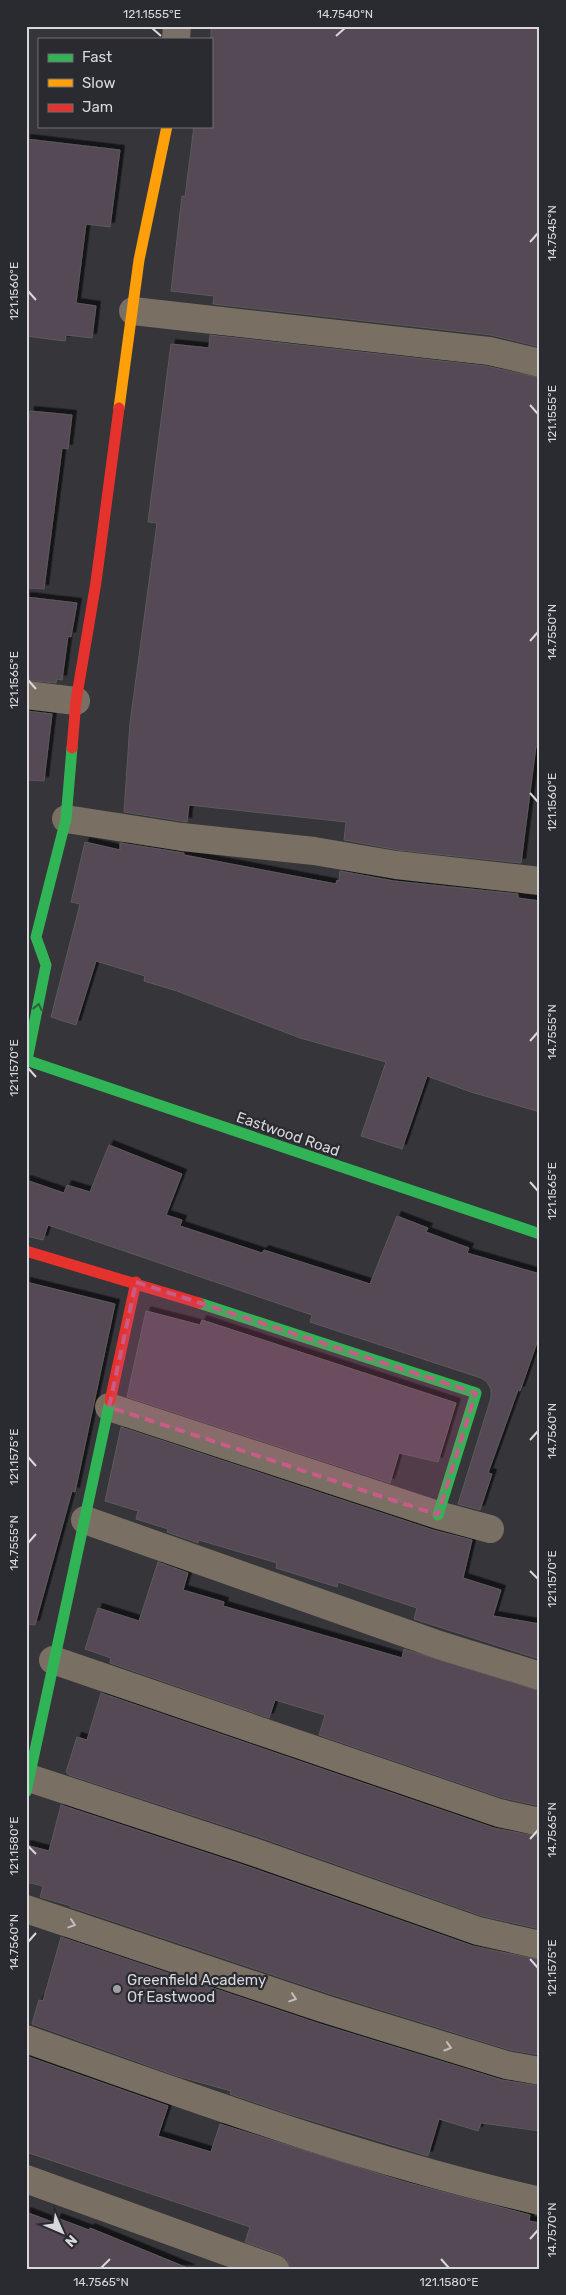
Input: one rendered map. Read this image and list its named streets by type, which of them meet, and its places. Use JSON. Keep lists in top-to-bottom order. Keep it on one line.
{"streets":{"street":["Eastwood Road"]},"places":["Greenfield Academy Of Eastwood"],"legend":["Fast","Slow","Jam"],"north":"bottom right","coordinates":["121.1555°E","14.7540°N","14.7545°N","121.1560°E","14.7550°N","121.1565°E","14.7555°N","121.1570°E","14.7560°N","121.1575°E","14.7565°N","121.1580°E","14.7570°N"]}
